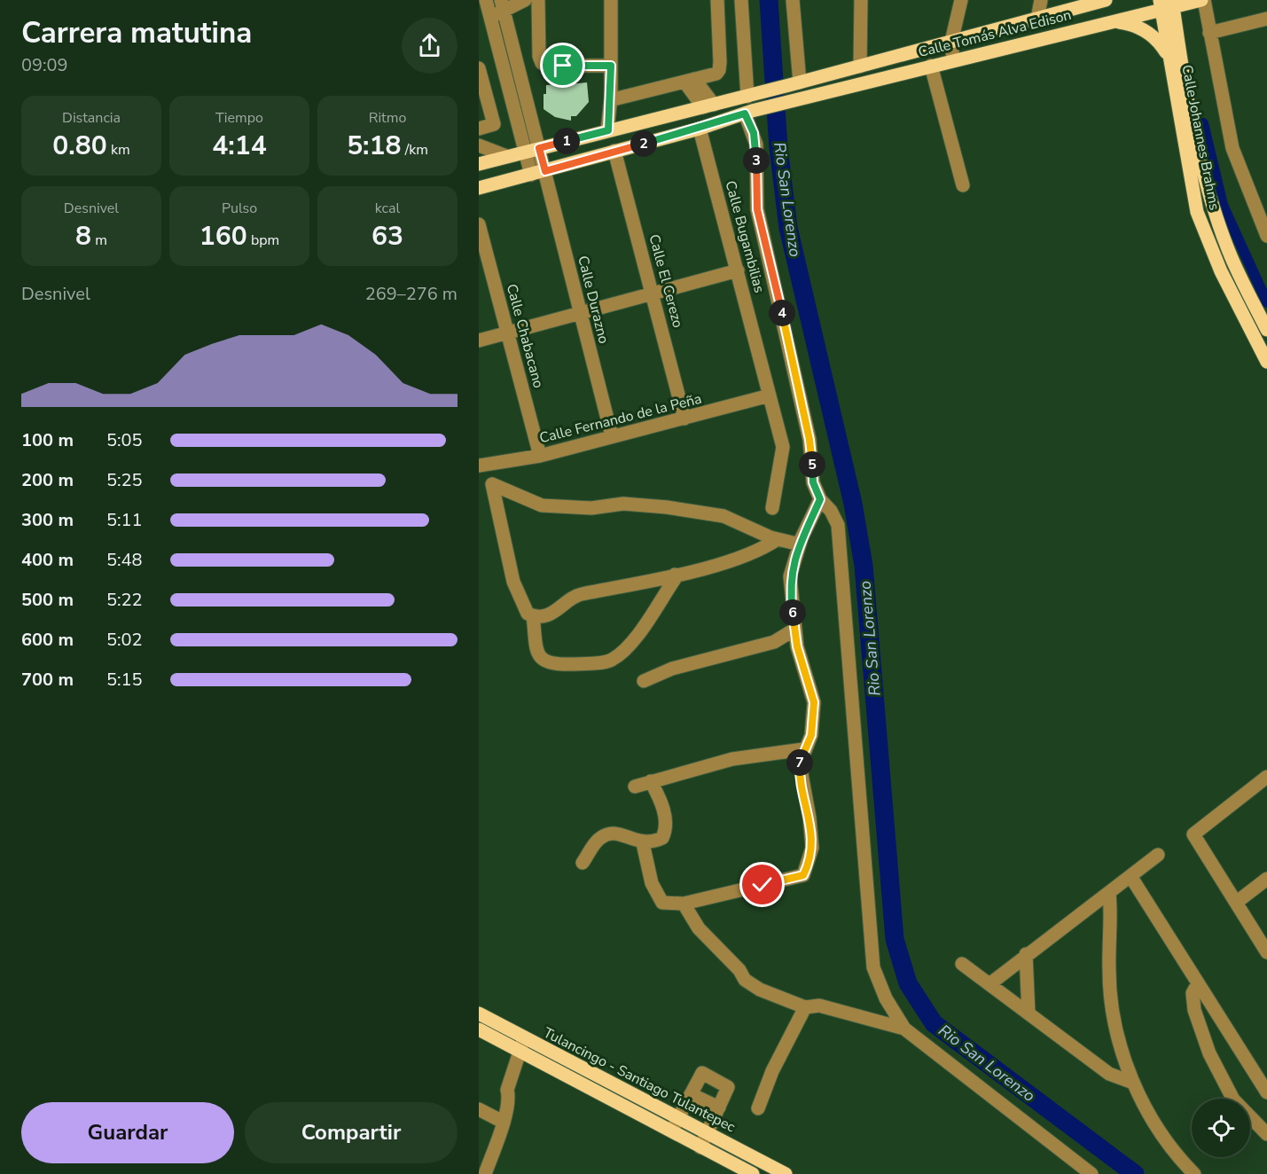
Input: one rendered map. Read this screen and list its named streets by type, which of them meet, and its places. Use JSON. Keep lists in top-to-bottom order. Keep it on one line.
{"streets":{"main road":["Calle Tomás Alva Edison","Calle Johannes Brahms","Tulancingo - Santiago Tulantepec"],"street":["Calle Bugambilias","Calle El Cerezo","Calle Durazno","Calle Chabacano","Calle Fernando de la Peña"]},"crossings":[["Calle Tomás Alva Edison","Calle Johannes Brahms"],["Calle Tomás Alva Edison","Calle Bugambilias"],["Calle Tomás Alva Edison","Calle El Cerezo"],["Calle Tomás Alva Edison","Calle Durazno"],["Calle Bugambilias","Calle Fernando de la Peña"],["Calle El Cerezo","Calle Fernando de la Peña"],["Calle Durazno","Calle Fernando de la Peña"],["Calle Chabacano","Calle Fernando de la Peña"]],"water":["Rio San Lorenzo"],"page":{"heading":["Carrera matutina","09:09"],"stats":[["Distancia","0.80 km"],["Tiempo","4:14"],["Ritmo","5:18 /km"],["Desnivel","8 m"],["Pulso","160 bpm"],["kcal","63"]],"pins":["1","2","3","4","5","6","7"],"chart":["Desnivel","269–276 m"],"list":[{"name":"100 m","note":"5:05"},{"name":"200 m","note":"5:25"},{"name":"300 m","note":"5:11"},{"name":"400 m","note":"5:48"},{"name":"500 m","note":"5:22"},{"name":"600 m","note":"5:02"},{"name":"700 m","note":"5:15"}],"buttons":["Guardar","Compartir"]}}
